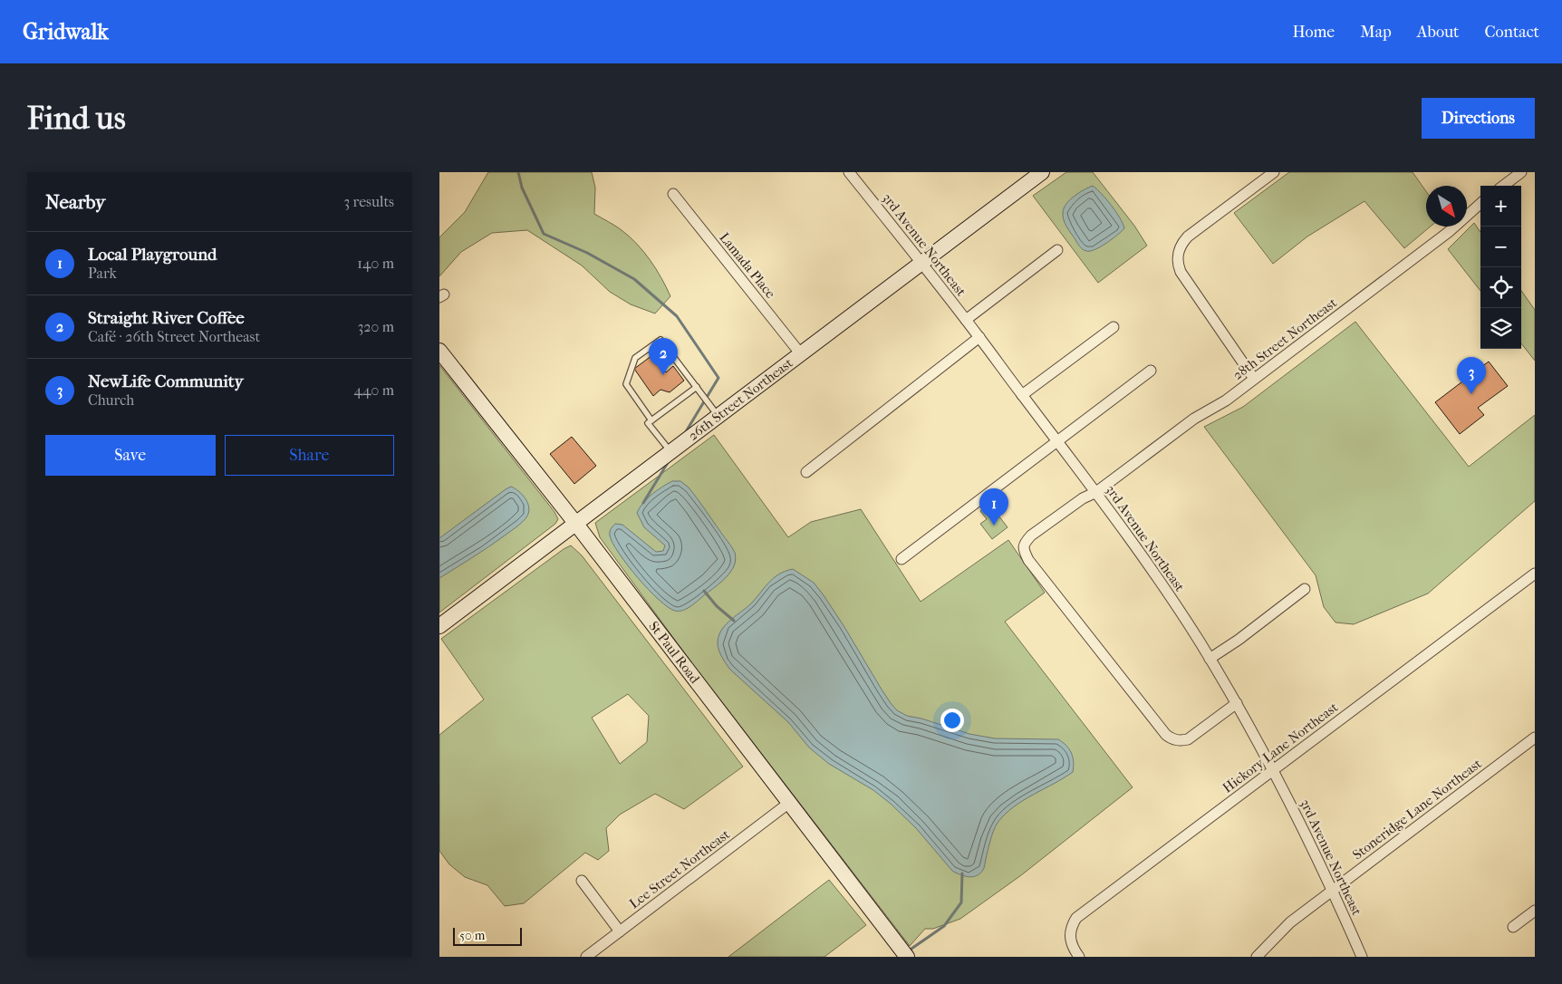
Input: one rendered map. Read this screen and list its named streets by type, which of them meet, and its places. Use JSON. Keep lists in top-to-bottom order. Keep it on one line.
{"streets":{"street":["3rd Avenue Northeast","Lamada Place","28th Street Northeast","26th Street Northeast","St Paul Road","Hickory Lane Northeast","Stoneridge Lane Northeast","Lee Street Northeast"]},"crossings":[["3rd Avenue Northeast","28th Street Northeast"],["3rd Avenue Northeast","26th Street Northeast"],["3rd Avenue Northeast","Hickory Lane Northeast"],["3rd Avenue Northeast","Stoneridge Lane Northeast"],["Lamada Place","26th Street Northeast"],["26th Street Northeast","St Paul Road"],["St Paul Road","Lee Street Northeast"]],"scale_bar":"50 m","north":"bottom right","page":{"header":"Gridwalk","nav":["Home","Map","About","Contact"],"buttons":["Directions",["Save","Share"]],"title":"Find us","heading":["Nearby","3 results"],"map_buttons":["+","−"],"list":[{"mark":"1","name":"Local Playground","note":"Park","value":"140 m"},{"mark":"2","name":"Straight River Coffee","note":"Café · 26th Street Northeast","value":"320 m"},{"mark":"3","name":"NewLife Community","note":"Church","value":"440 m"}],"pins":["2","3","1"],"scale":"50 m"}}
